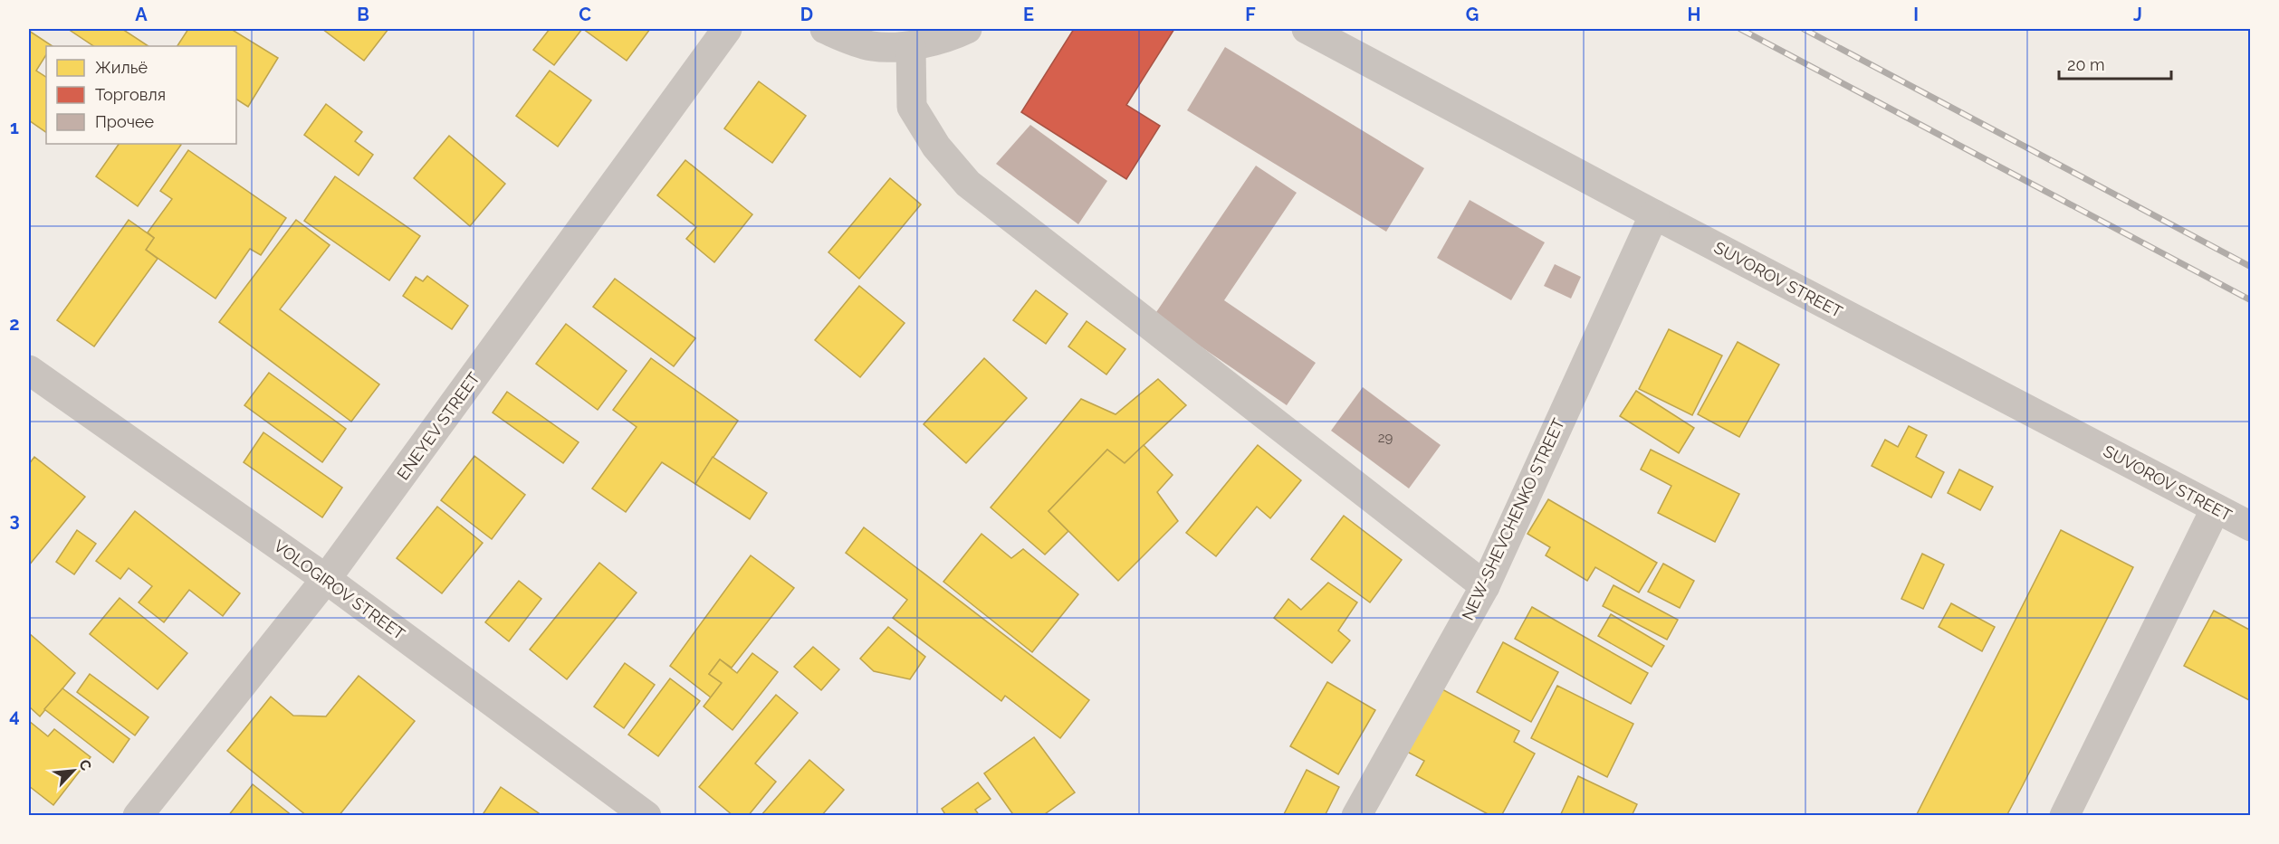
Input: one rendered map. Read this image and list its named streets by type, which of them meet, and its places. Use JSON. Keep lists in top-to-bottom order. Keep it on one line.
{"streets":{"street":["SUVOROV STREET","ENEYEV STREET","NEW-SHEVCHENKO STREET","VOLOGIROV STREET"]},"crossings":[["SUVOROV STREET","NEW-SHEVCHENKO STREET"],["ENEYEV STREET","VOLOGIROV STREET"]],"house_numbers":["29"],"legend":["Жильё","Торговля","Прочее"],"scale_bar":"20 m","north":"top right","grid":{"columns":["A","B","C","D","E","F","G","H","I","J"],"rows":["1","2","3","4"]}}
